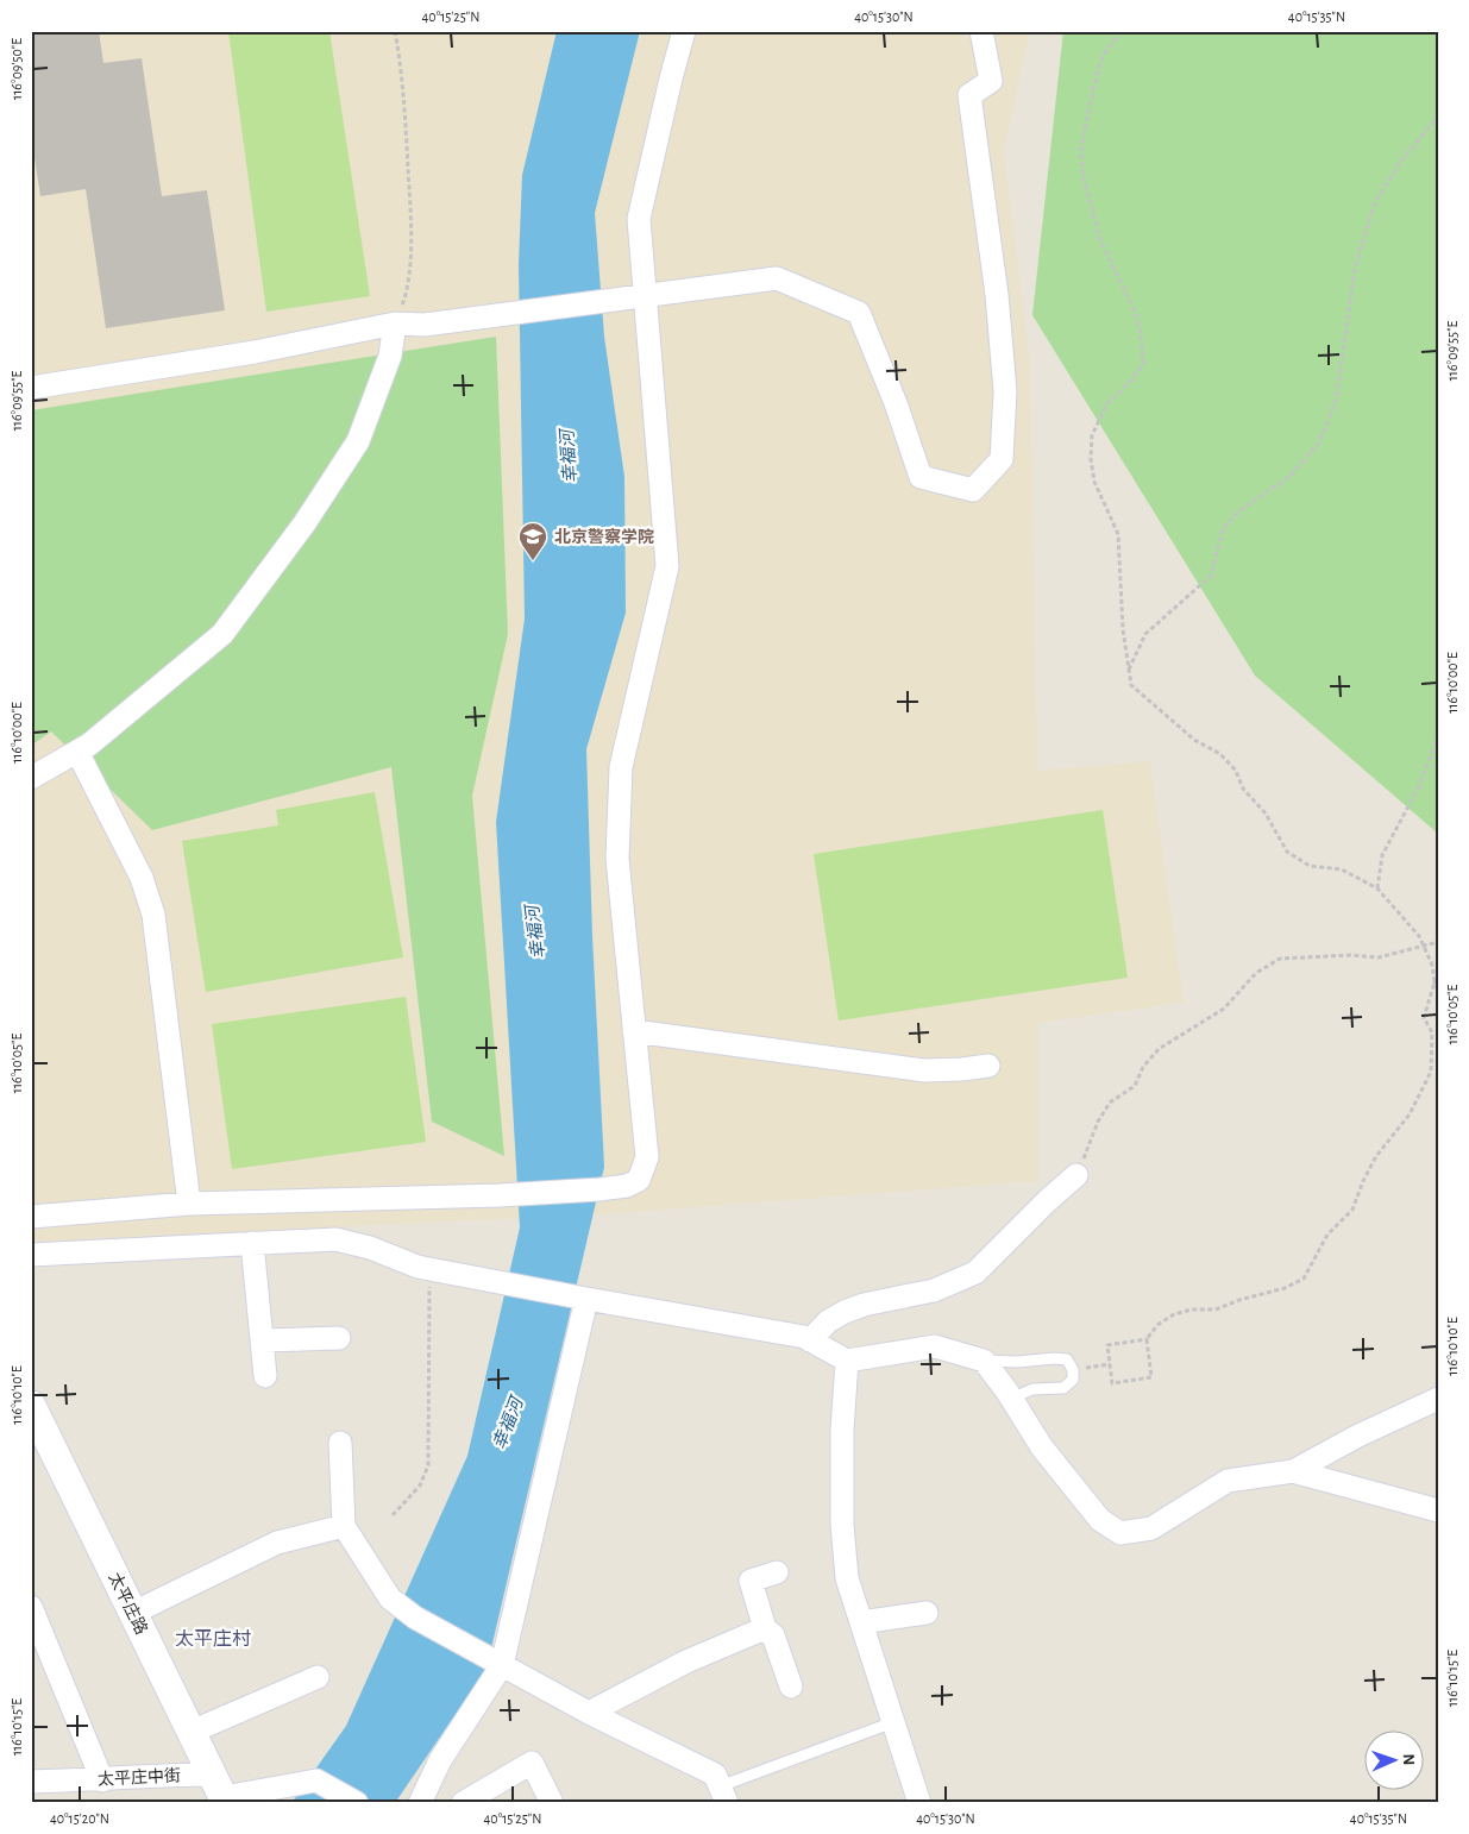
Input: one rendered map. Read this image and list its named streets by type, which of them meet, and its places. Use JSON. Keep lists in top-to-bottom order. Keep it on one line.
{"streets":{"street":["太平庄路","太平庄中街"]},"crossings":[["太平庄路","太平庄中街"]],"districts":["太平庄村"],"water":["幸福河"],"places":{"school or university":["北京警察学院"]},"north":"right","coordinates":["40°15'25\"N","40°15'30\"N","40°15'35\"N","116°09'50\"E","116°09'55\"E","116°10'00\"E","116°10'05\"E","116°10'10\"E","116°10'15\"E","40°15'20\"N"]}
